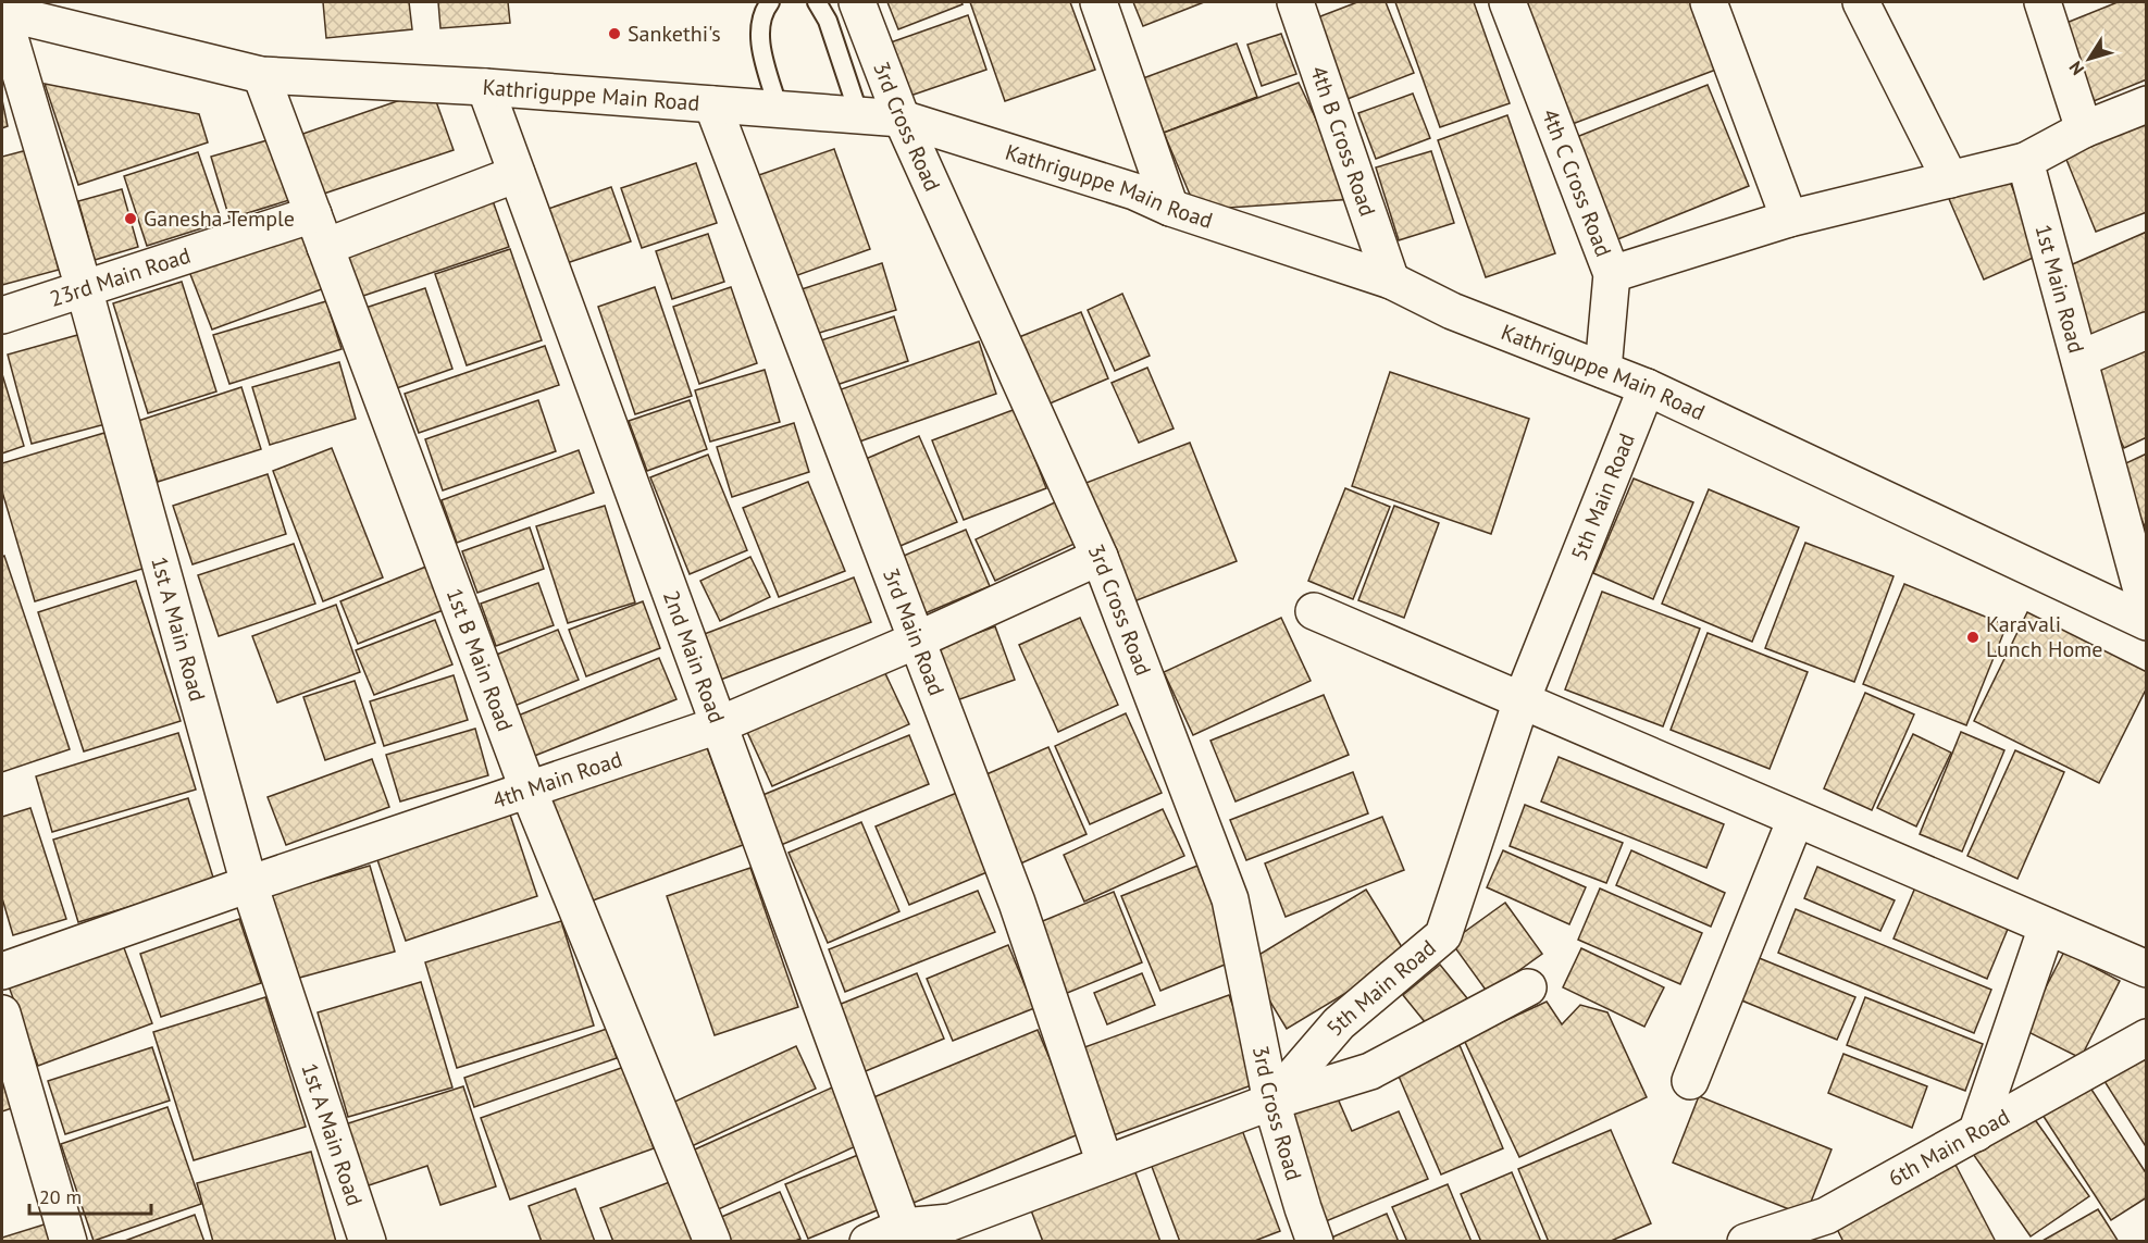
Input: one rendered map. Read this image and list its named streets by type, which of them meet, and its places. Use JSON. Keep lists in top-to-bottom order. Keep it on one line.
{"streets":{"street":["Kathriguppe Main Road","3rd Cross Road","4th B Cross Road","4th C Cross Road","23rd Main Road","1st Main Road","5th Main Road","1st A Main Road","3rd Main Road","2nd Main Road","1st B Main Road","4th Main Road","6th Main Road"]},"crossings":[["Kathriguppe Main Road","3rd Cross Road"],["Kathriguppe Main Road","4th B Cross Road"],["Kathriguppe Main Road","4th C Cross Road"],["Kathriguppe Main Road","5th Main Road"],["Kathriguppe Main Road","1st A Main Road"],["Kathriguppe Main Road","3rd Main Road"],["Kathriguppe Main Road","2nd Main Road"],["Kathriguppe Main Road","1st B Main Road"],["3rd Cross Road","5th Main Road"],["3rd Cross Road","4th Main Road"],["23rd Main Road","1st A Main Road"],["23rd Main Road","2nd Main Road"],["23rd Main Road","1st B Main Road"],["5th Main Road","3rd Main Road"],["5th Main Road","2nd Main Road"],["1st A Main Road","4th Main Road"],["3rd Main Road","4th Main Road"],["2nd Main Road","4th Main Road"],["1st B Main Road","4th Main Road"]],"places":["Sankethi's","Ganesha Temple","Karavali Lunch Home"],"scale_bar":"20 m","north":"bottom left"}
